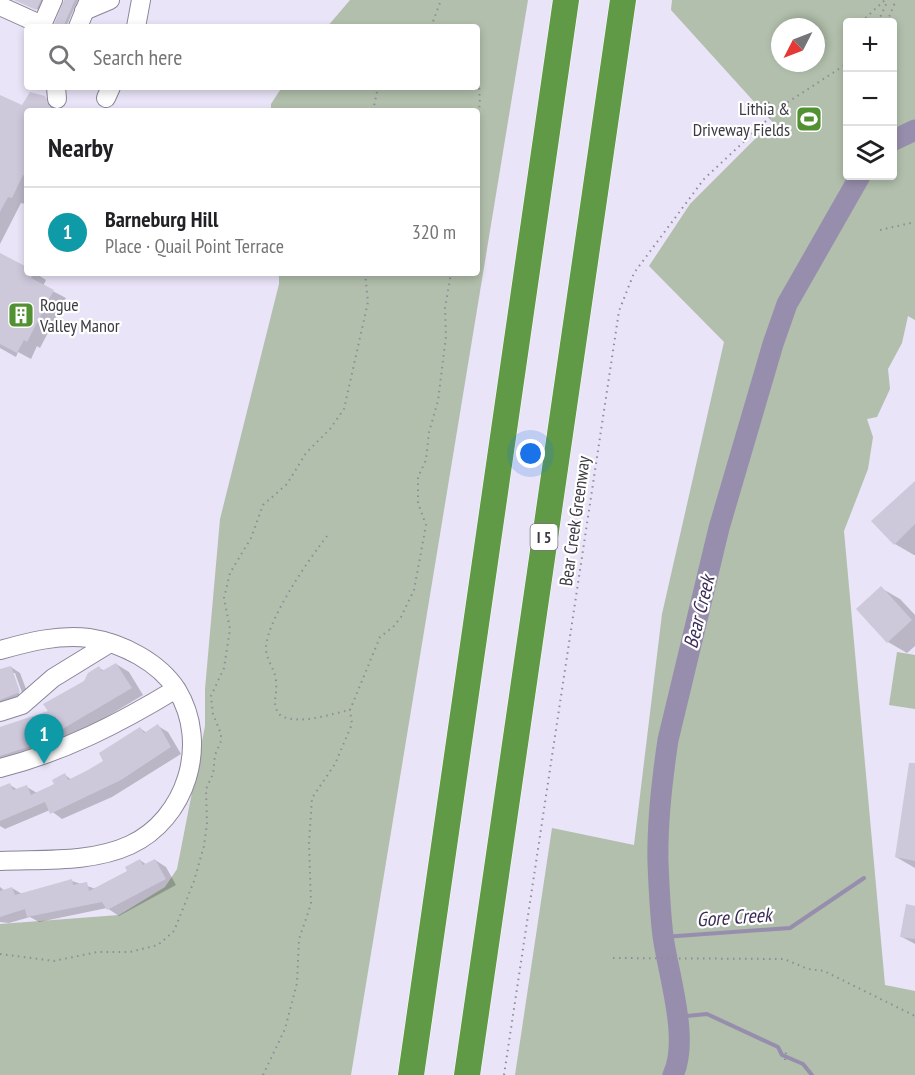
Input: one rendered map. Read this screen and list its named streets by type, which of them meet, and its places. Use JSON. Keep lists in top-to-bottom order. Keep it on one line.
{"streets":{"highway":["I 5"],"path":["Bear Creek Greenway"]},"water":["Bear Creek","Gore Creek"],"places":{"sports":["Lithia & Driveway Fields"],"building":["Rogue Valley Manor"]},"north":"bottom left","page":{"map_buttons":["+","−"],"search":"Search here","heading":"Nearby","list":[{"mark":"1","name":"Barneburg Hill","note":"Place · Quail Point Terrace","value":"320 m"}],"pins":"1"}}
